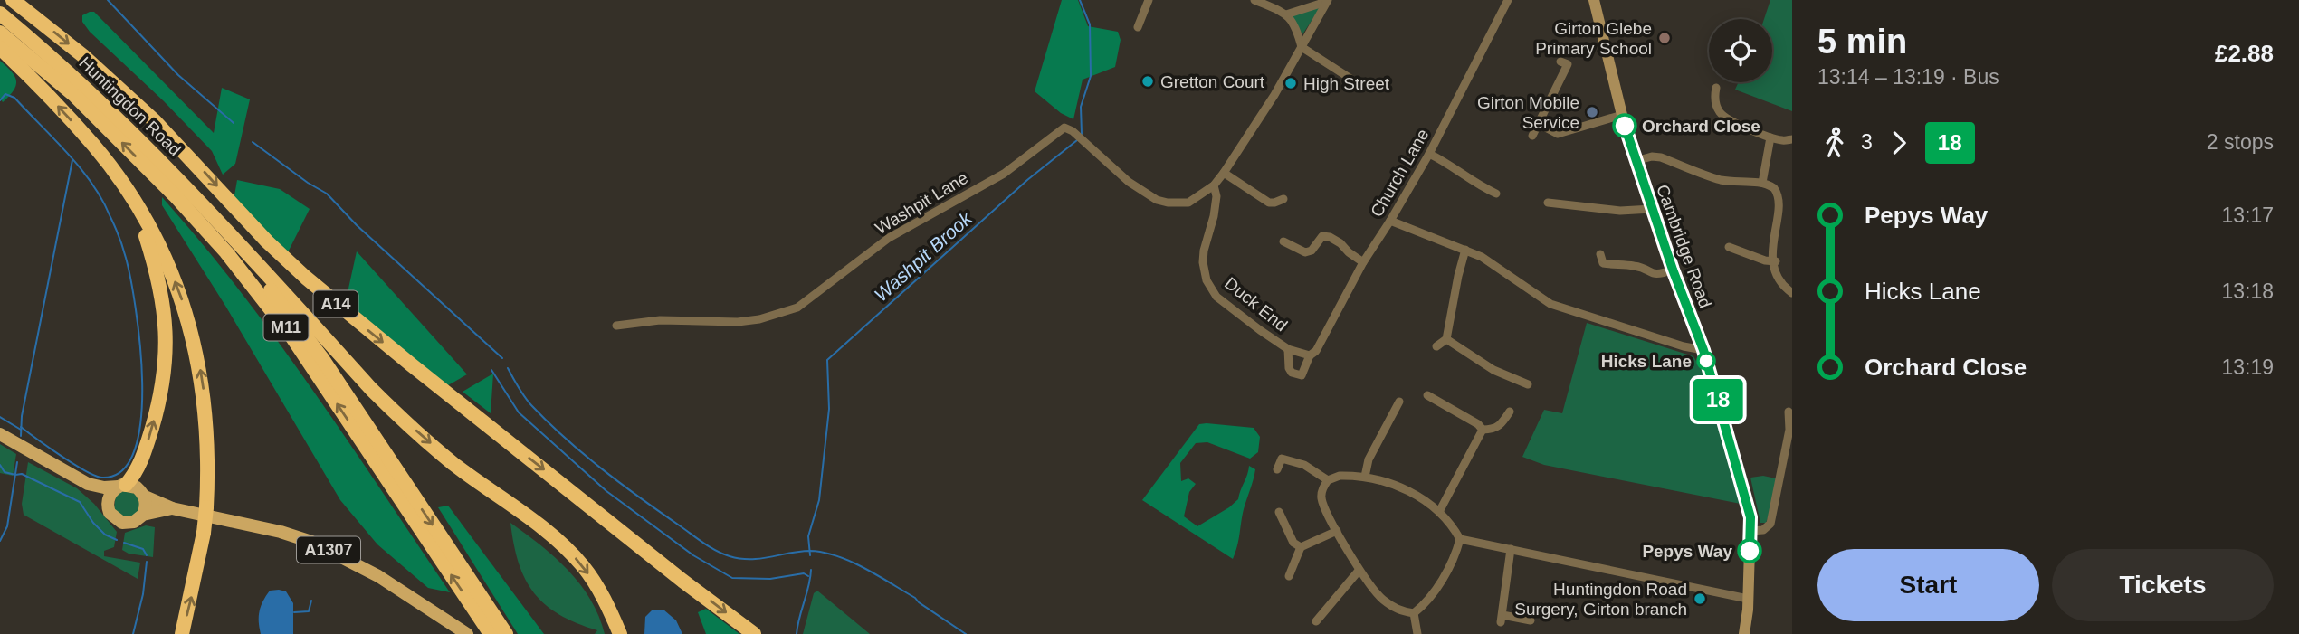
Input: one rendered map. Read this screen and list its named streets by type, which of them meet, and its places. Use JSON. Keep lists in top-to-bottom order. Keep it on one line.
{"streets":{"highway":["Huntingdon Road","A14","M11"],"main road":["A1307"],"street":["Church Lane","Washpit Lane","Cambridge Road","Duck End"]},"crossings":[["Huntingdon Road","A14"],["Huntingdon Road","M11"],["Church Lane","Duck End"],["Washpit Lane","Duck End"],["A14","M11"]],"water":["Washpit Brook"],"places":["Girton Glebe Primary School","Gretton Court","High Street","Girton Mobile Service","Orchard Close","Hicks Lane","Pepys Way","Huntingdon Road Surgery, Girton branch"],"lines":["bus line 18"],"page":{"on_map":"18","heading":["5 min","13:14 – 13:19 · Bus","£2.88"],"legs":["3","18","2 stops"],"list":[{"name":"Pepys Way","value":"13:17"},{"name":"Hicks Lane","value":"13:18"},{"name":"Orchard Close","value":"13:19"}],"buttons":["Start","Tickets"]}}
